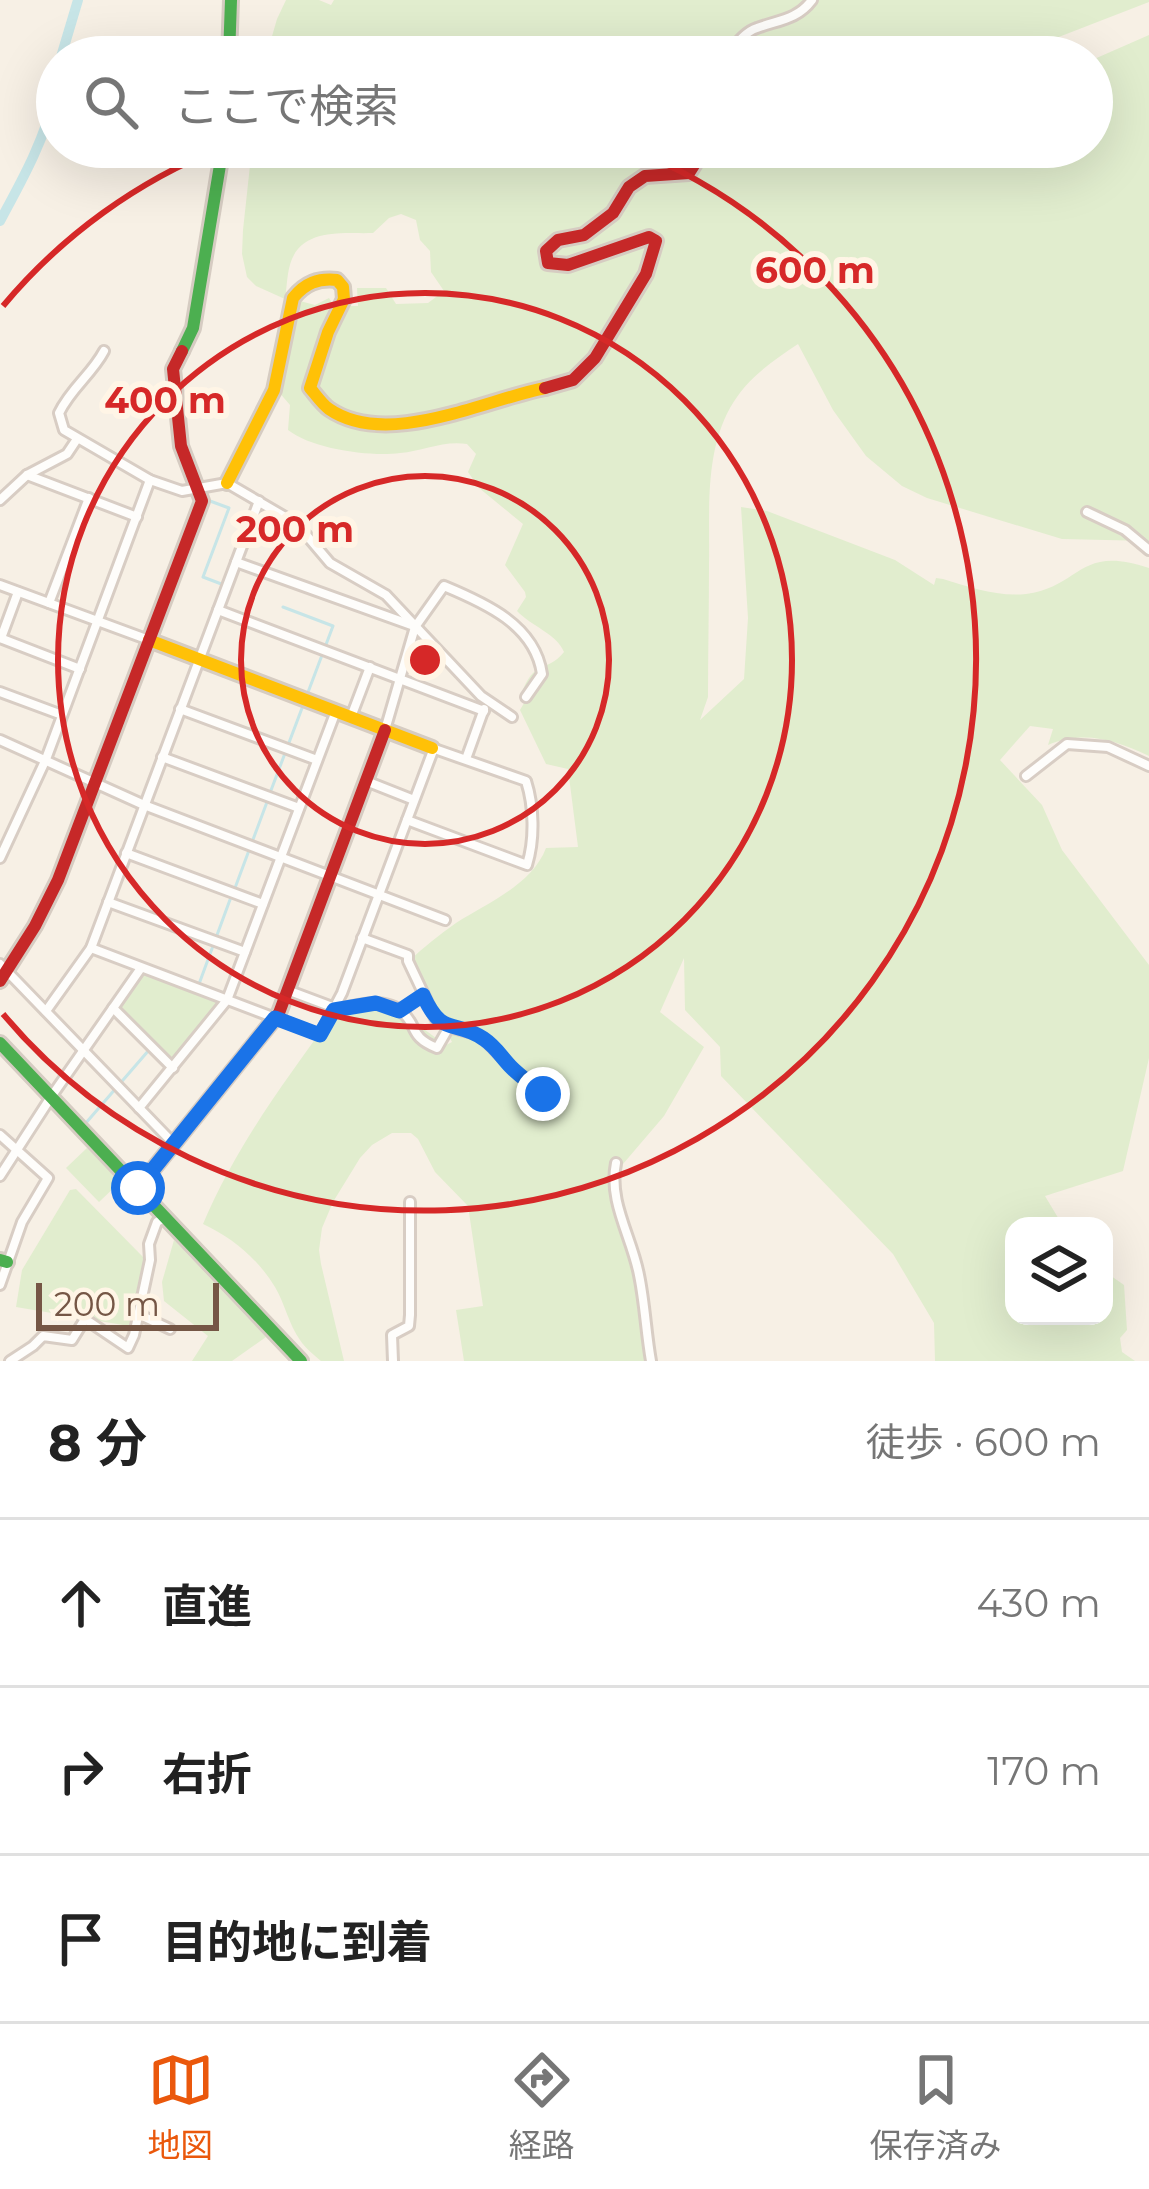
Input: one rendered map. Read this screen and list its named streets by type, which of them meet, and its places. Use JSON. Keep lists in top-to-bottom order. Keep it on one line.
{"scale_bar":"200 m","page":{"search":"ここで検索","scale":"200 m","heading":["8 分","徒歩 · 600 m"],"list":[["直進","430 m"],["右折","170 m"],"目的地に到着"],"nav":["地図","経路","保存済み"]},"rings":["600 m","400 m","200 m"]}
